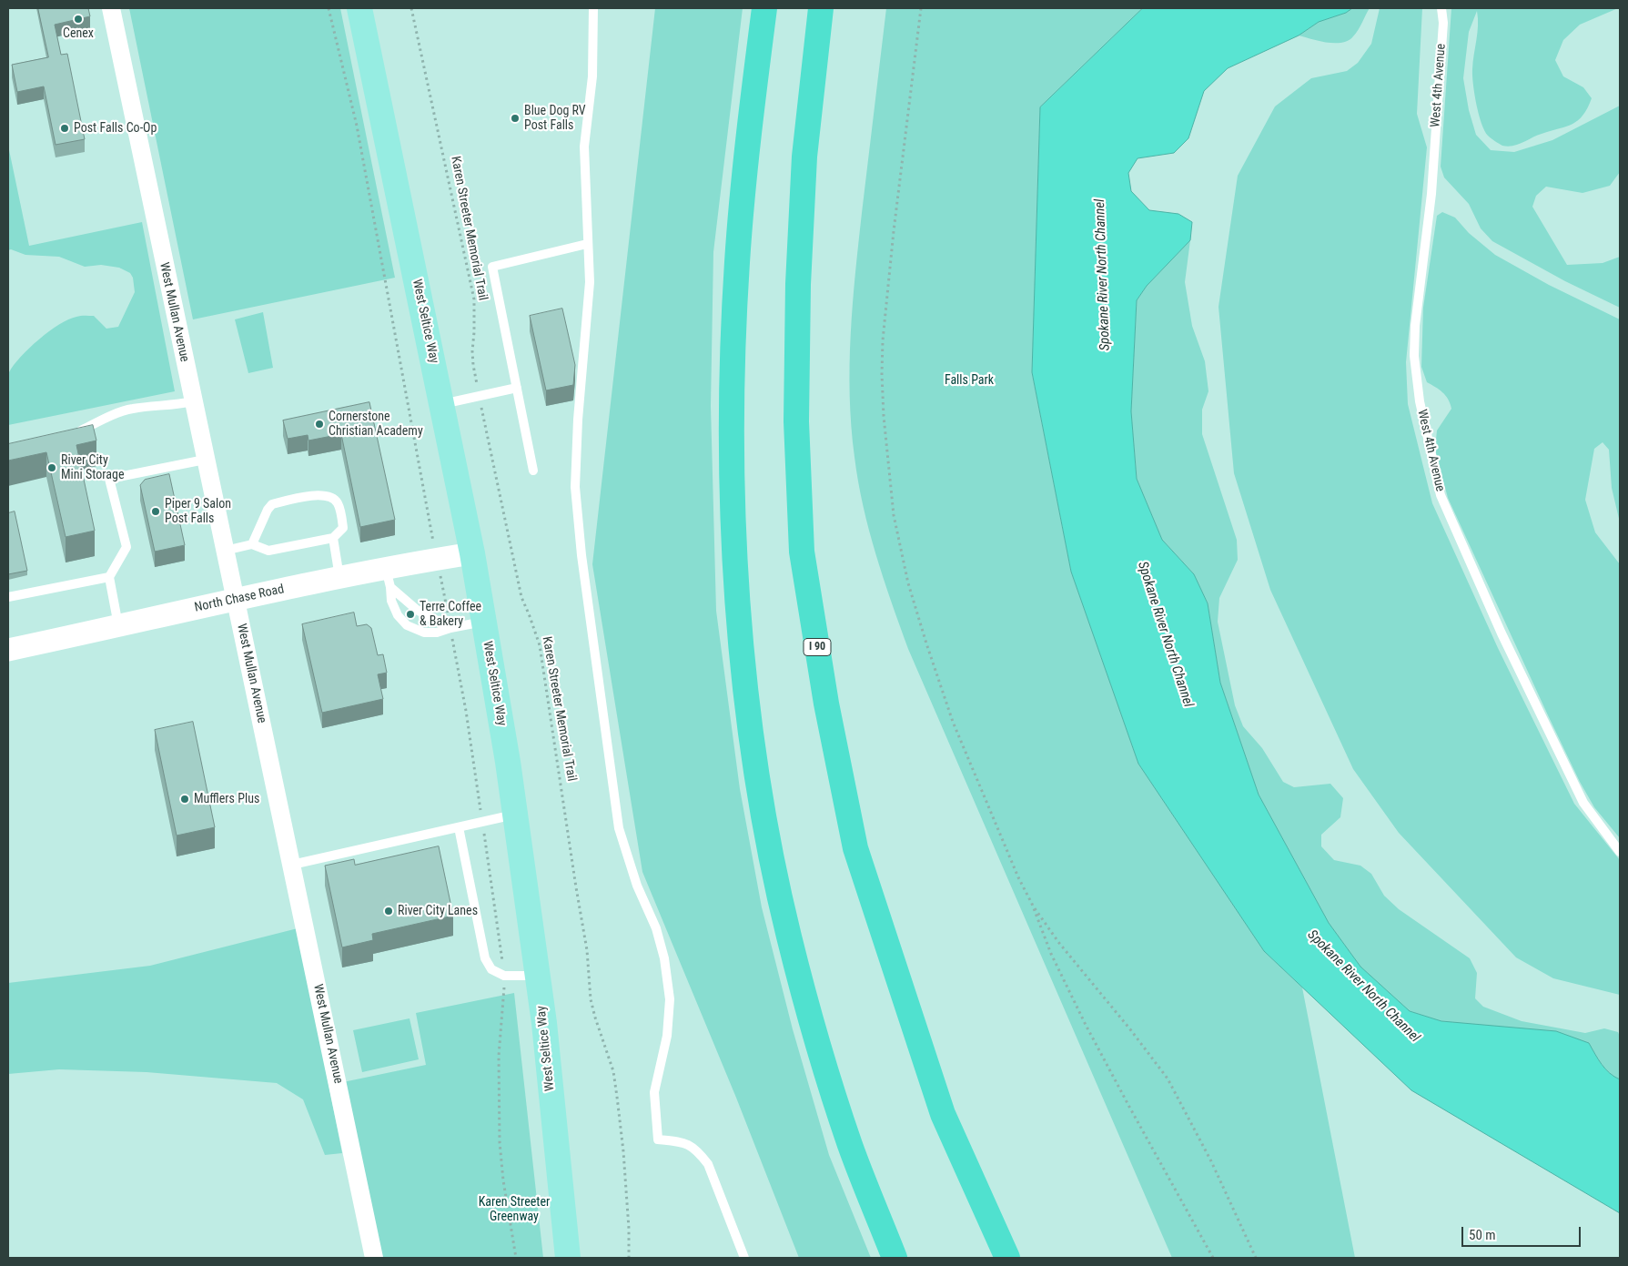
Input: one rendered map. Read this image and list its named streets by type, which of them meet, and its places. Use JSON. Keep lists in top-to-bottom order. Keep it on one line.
{"streets":{"highway":["I 90"],"main road":["West Seltice Way"],"street":["West Mullan Avenue","North Chase Road"],"lane":["West 4th Avenue"],"path":["Karen Streeter Memorial Trail"]},"crossings":[["West Mullan Avenue","North Chase Road"],["West Seltice Way","North Chase Road"]],"water":["Spokane River North Channel"],"parks":["Falls Park","Karen Streeter Greenway"],"places":["Cenex","Blue Dog RV Post Falls","Post Falls Co-Op","Cornerstone Christian Academy","River City Mini Storage","Piper 9 Salon Post Falls","Terre Coffee & Bakery","Mufflers Plus","River City Lanes"],"scale_bar":"50 m"}
